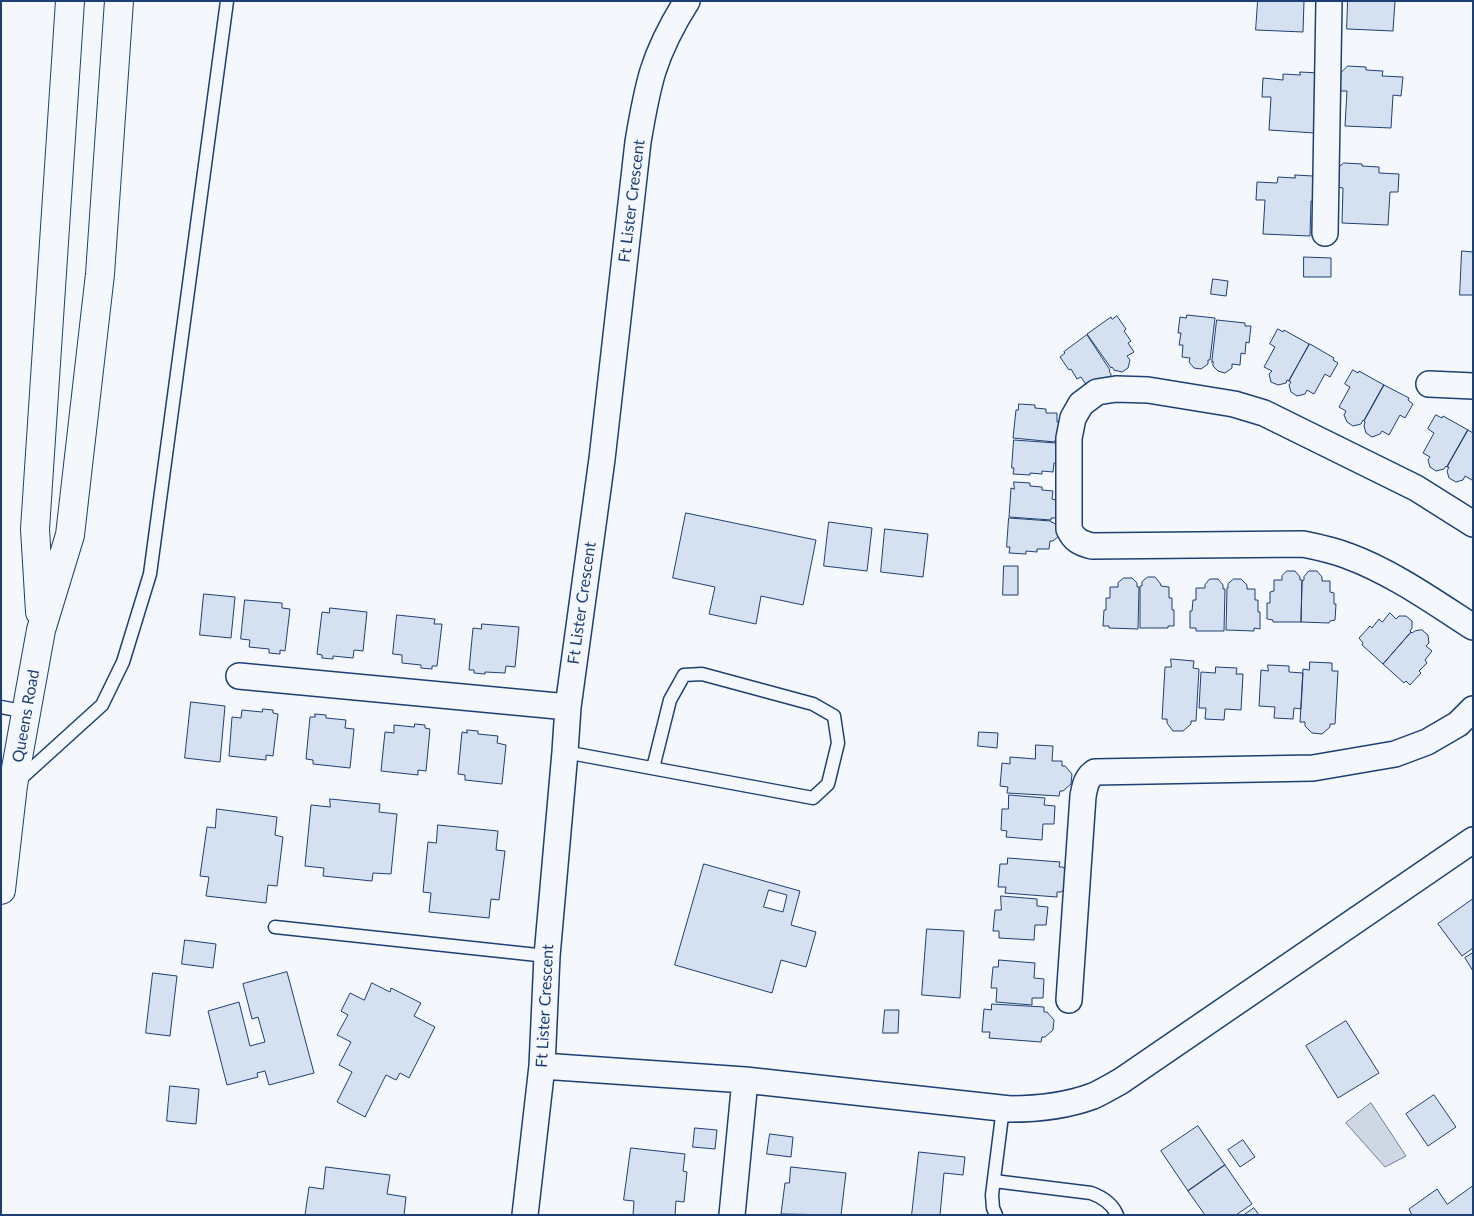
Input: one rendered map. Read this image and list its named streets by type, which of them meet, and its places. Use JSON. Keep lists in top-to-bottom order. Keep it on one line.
{"streets":{"highway":["Queens Road"],"street":["Ft Lister Crescent"]}}
